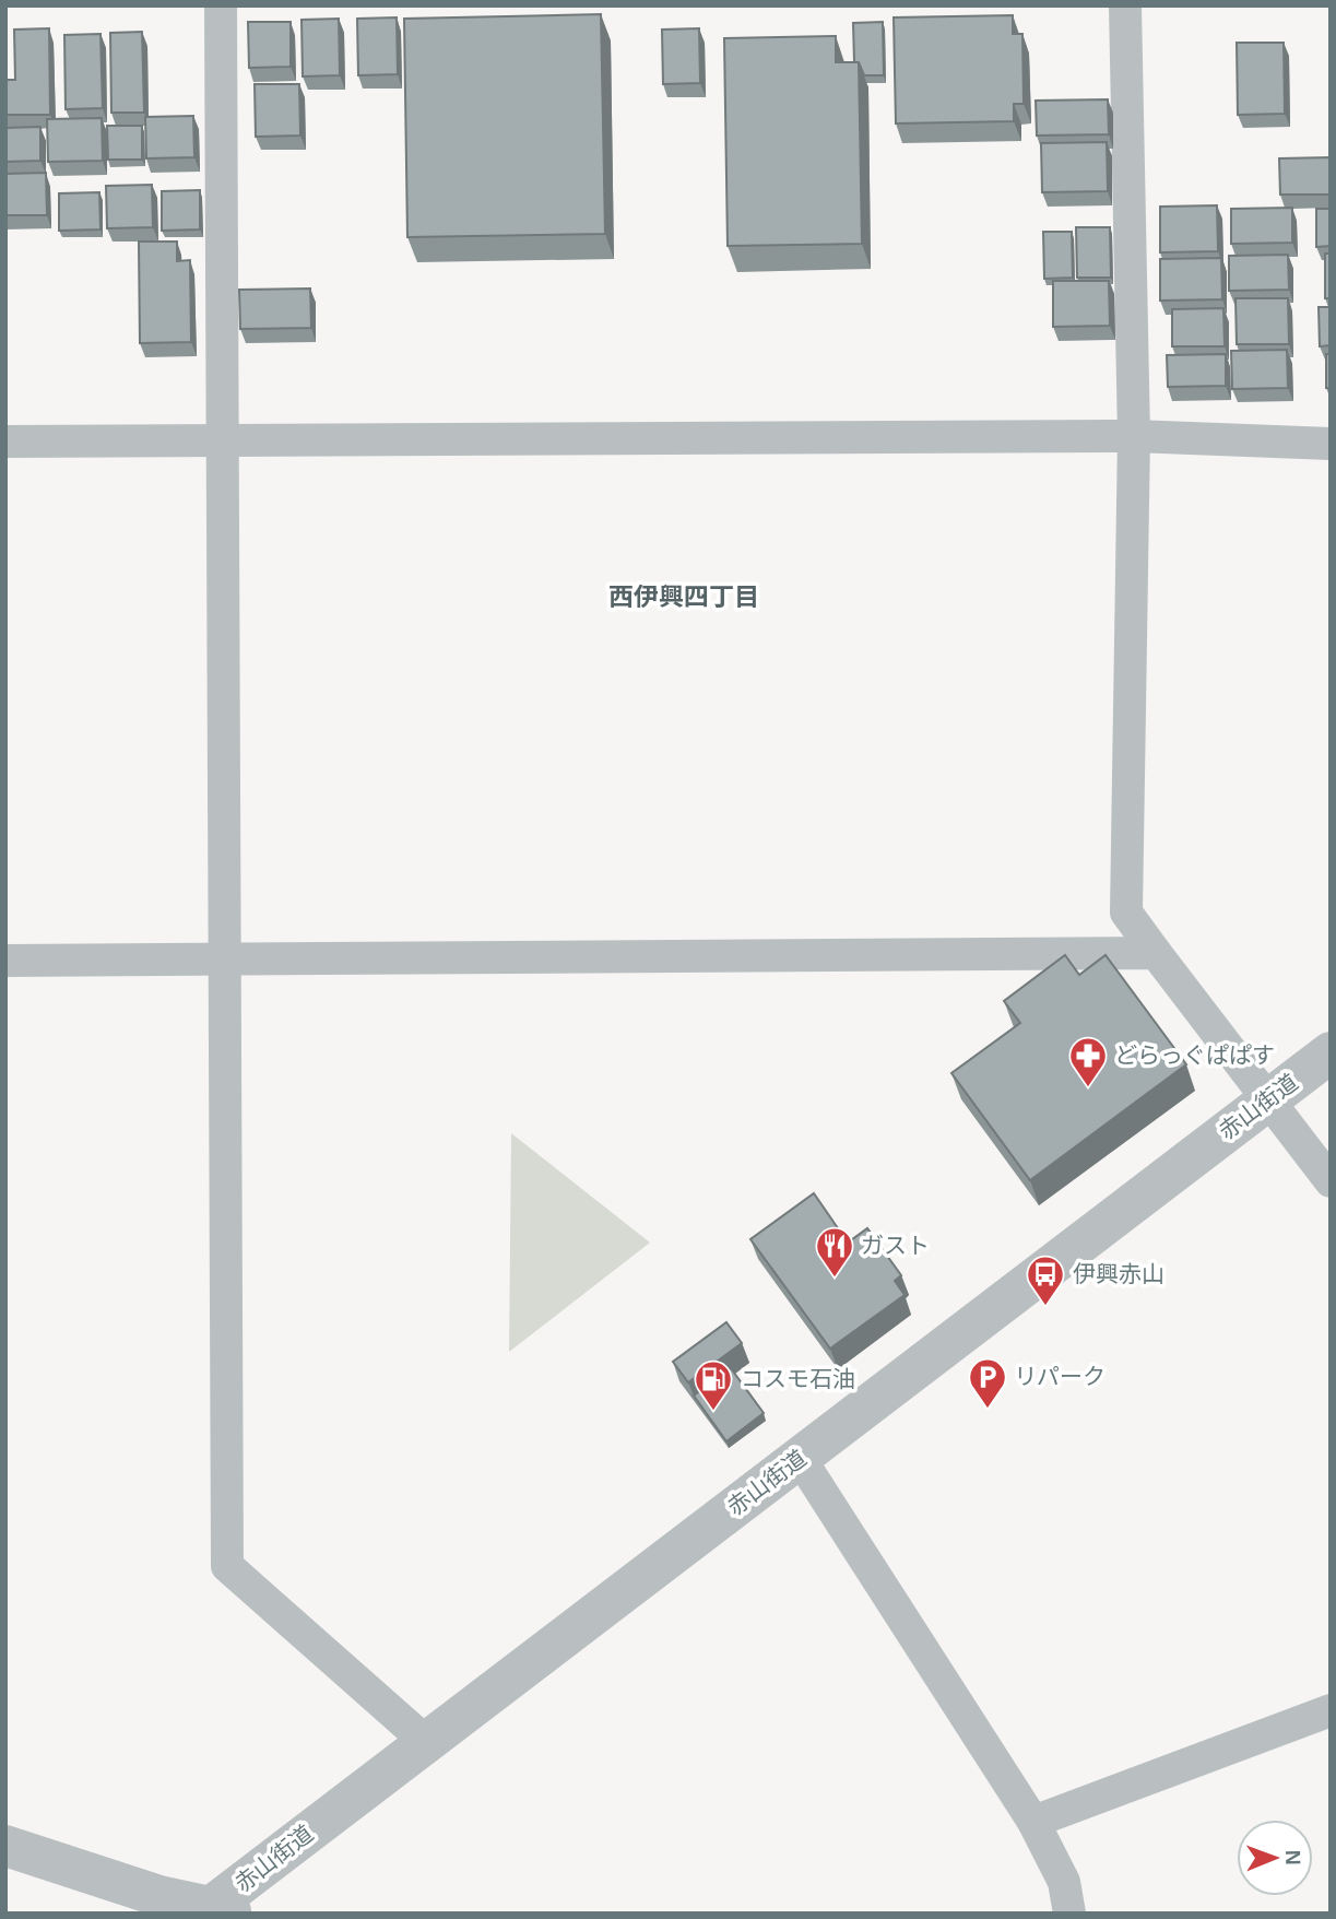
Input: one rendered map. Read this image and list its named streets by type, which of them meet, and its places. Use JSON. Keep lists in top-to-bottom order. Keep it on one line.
{"streets":{"street":["赤山街道"]},"districts":["西伊興四丁目"],"places":{"pharmacy":["どらっぐぱぱす"],"restaurant":["ガスト"],"bus stop":["伊興赤山"],"parking":["リパーク"],"fuel station":["コスモ石油"]},"north":"right"}
